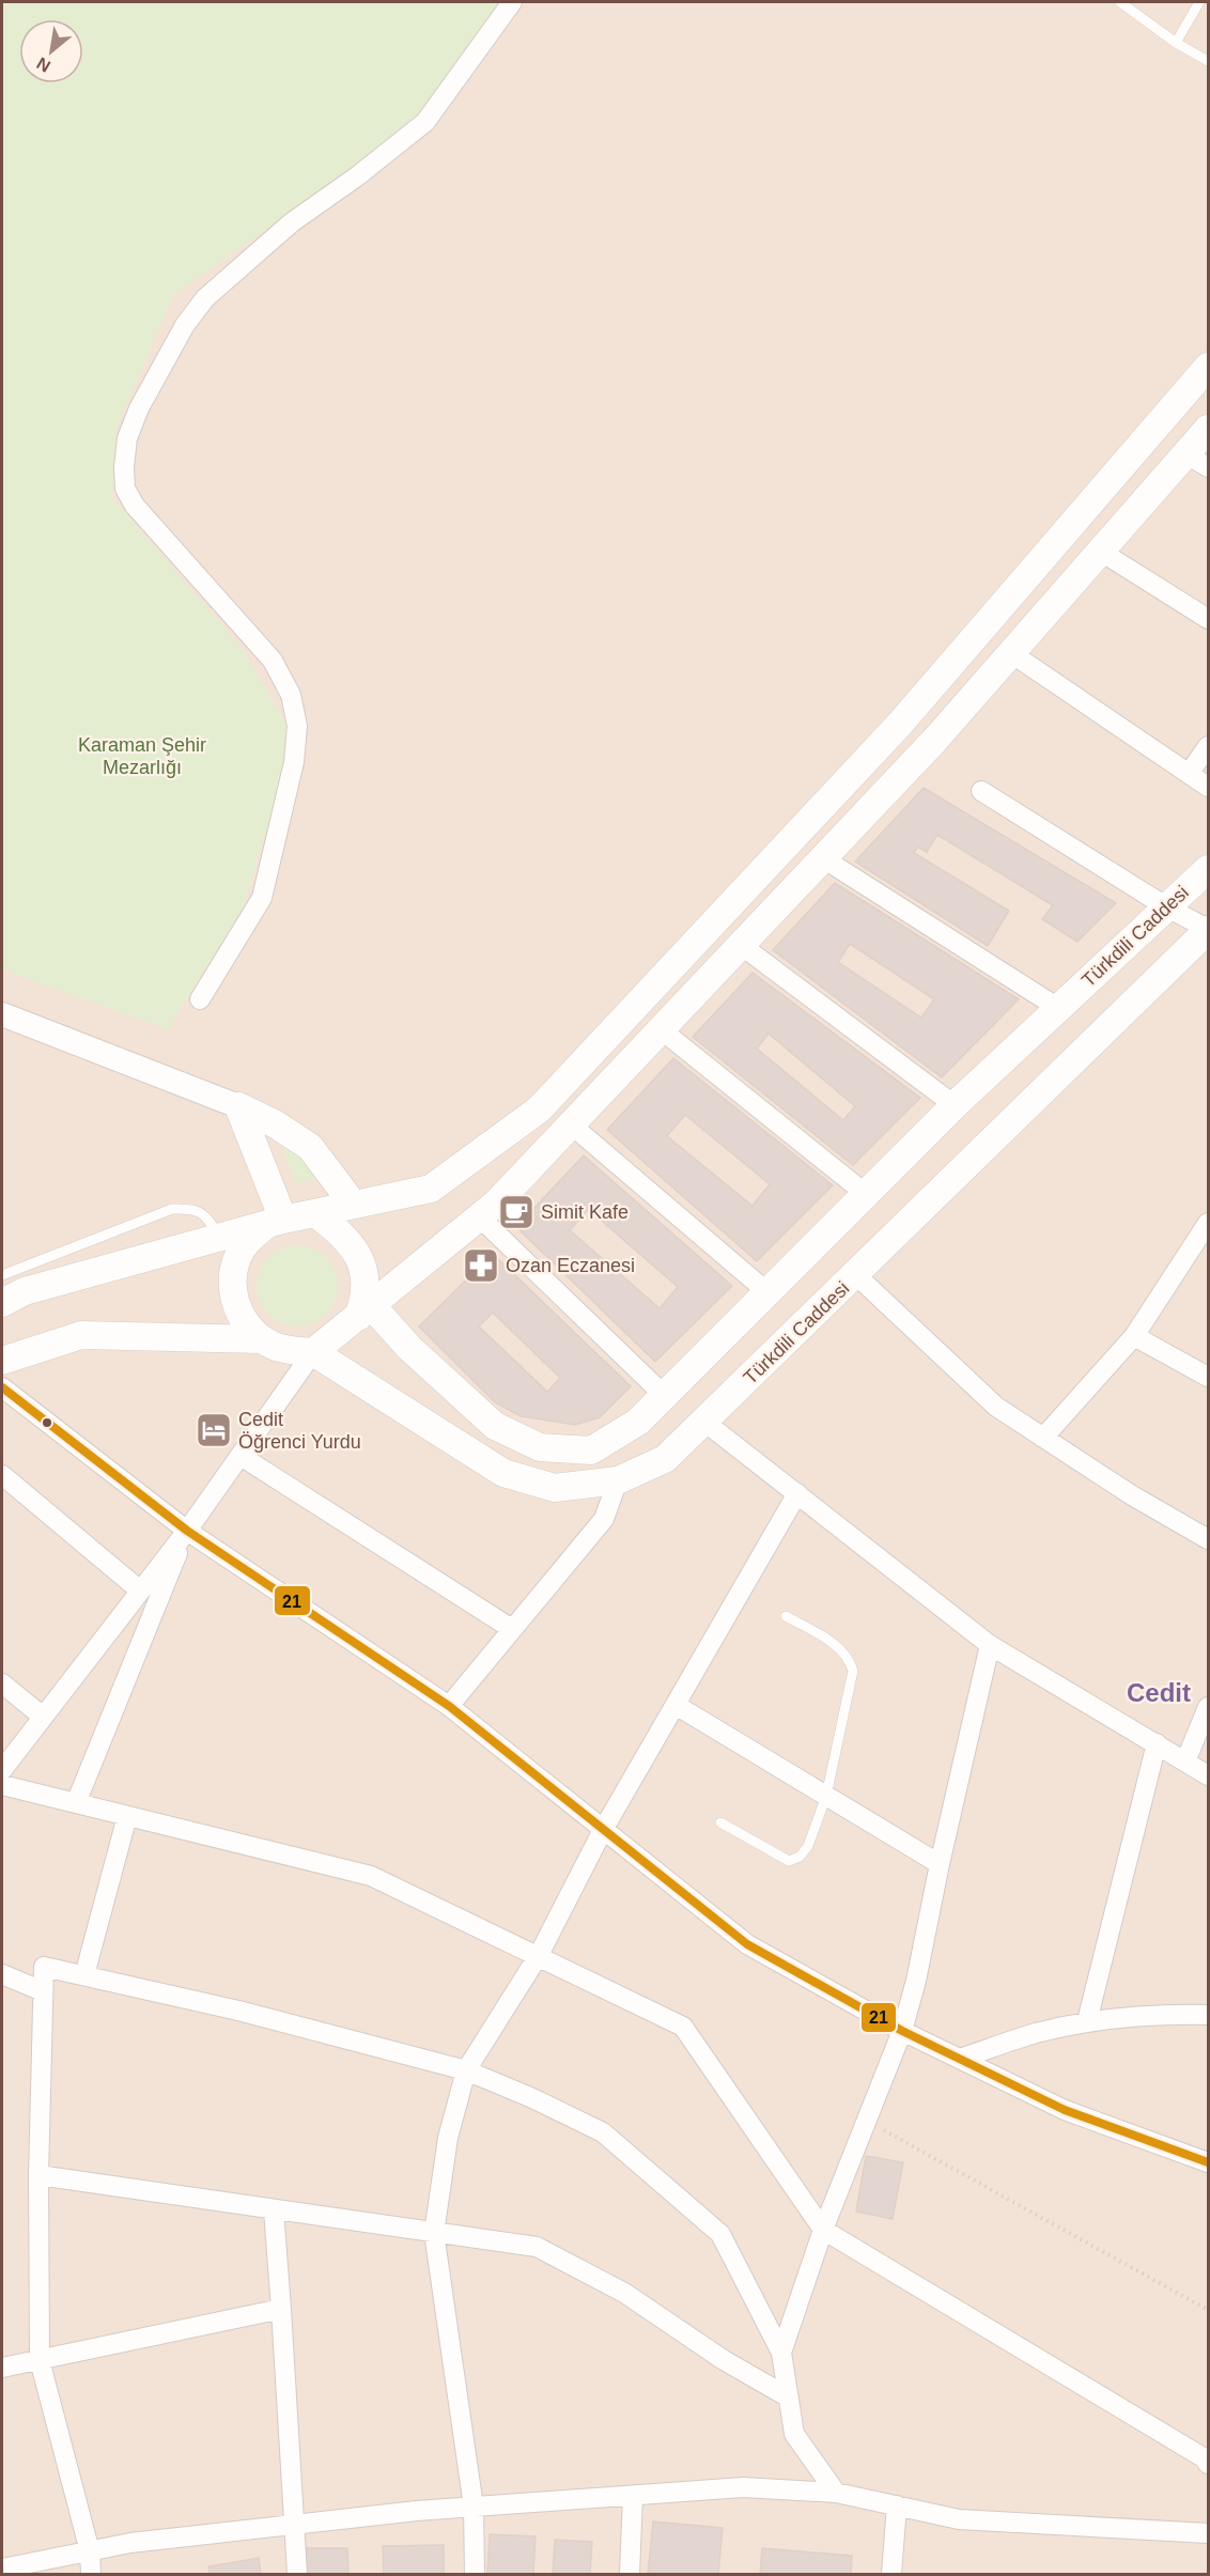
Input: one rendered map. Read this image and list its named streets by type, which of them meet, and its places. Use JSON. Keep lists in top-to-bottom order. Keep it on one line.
{"streets":{"main road":["Türkdili Caddesi"]},"districts":["Cedit"],"parks":["Karaman Şehir Mezarlığı"],"places":{"cafe":["Simit Kafe"],"pharmacy":["Ozan Eczanesi"],"hotel":["Cedit Öğrenci Yurdu"]},"lines":["transit line 21"],"north":"bottom left"}
